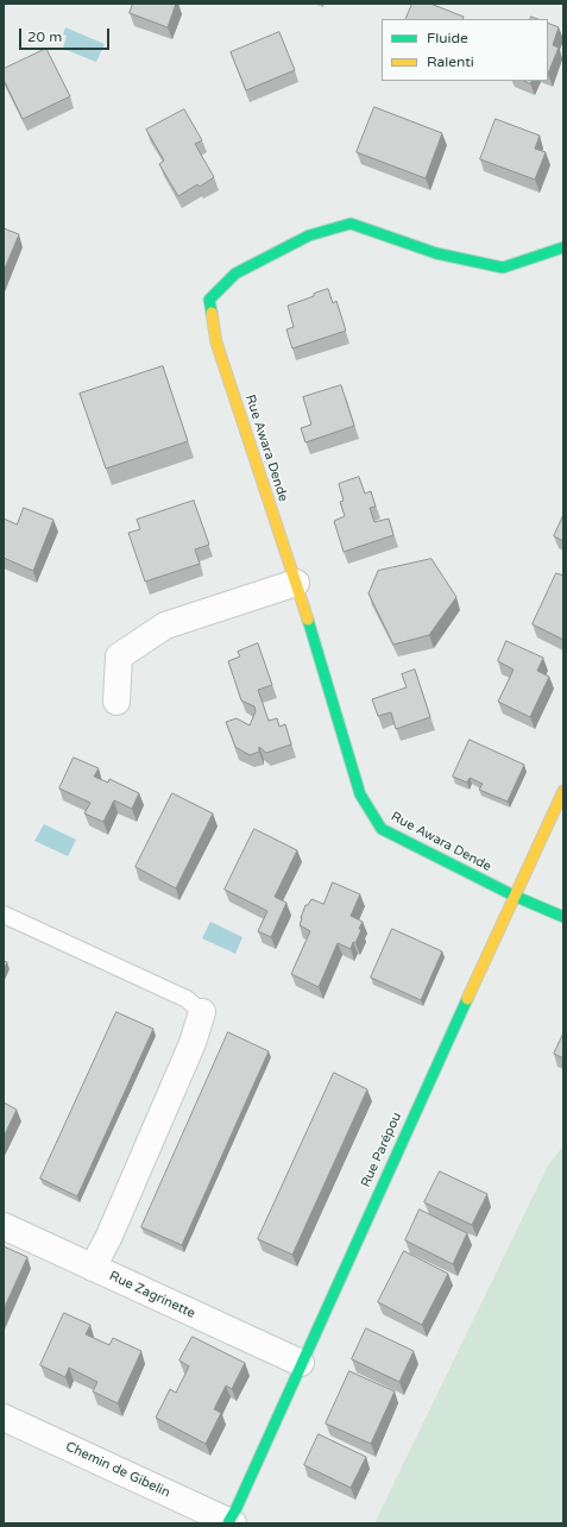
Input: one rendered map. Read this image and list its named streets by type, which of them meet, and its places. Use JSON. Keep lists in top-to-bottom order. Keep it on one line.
{"streets":{"street":["Rue Awara Dende","Rue Parépou","Rue Zagrinette","Chemin de Gibelin"]},"crossings":[["Rue Awara Dende","Rue Parépou"],["Rue Parépou","Rue Zagrinette"],["Rue Parépou","Chemin de Gibelin"]],"legend":["Fluide","Ralenti"],"scale_bar":"20 m"}
